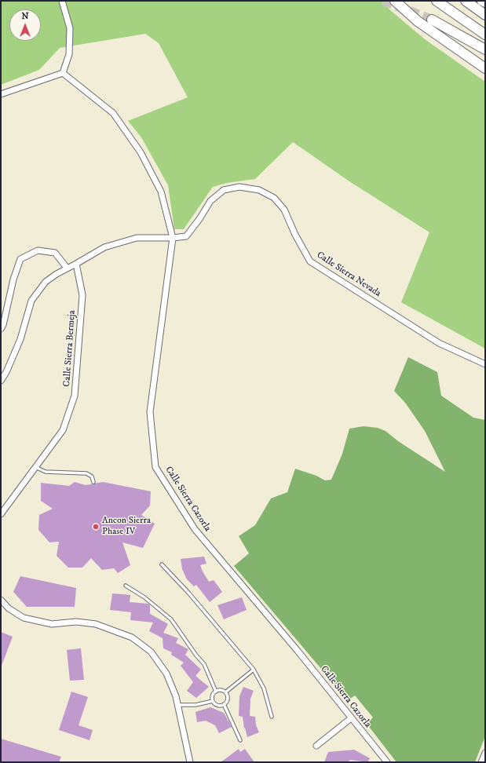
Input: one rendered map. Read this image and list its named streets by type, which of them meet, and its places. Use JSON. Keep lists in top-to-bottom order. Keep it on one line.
{"streets":{"street":["Calle Sierra Nevada","Calle Sierra Bermeja","Calle Sierra Cazorla"]},"crossings":[["Calle Sierra Nevada","Calle Sierra Cazorla"]],"places":["Ancon Sierra Phase IV"],"north":"top"}
